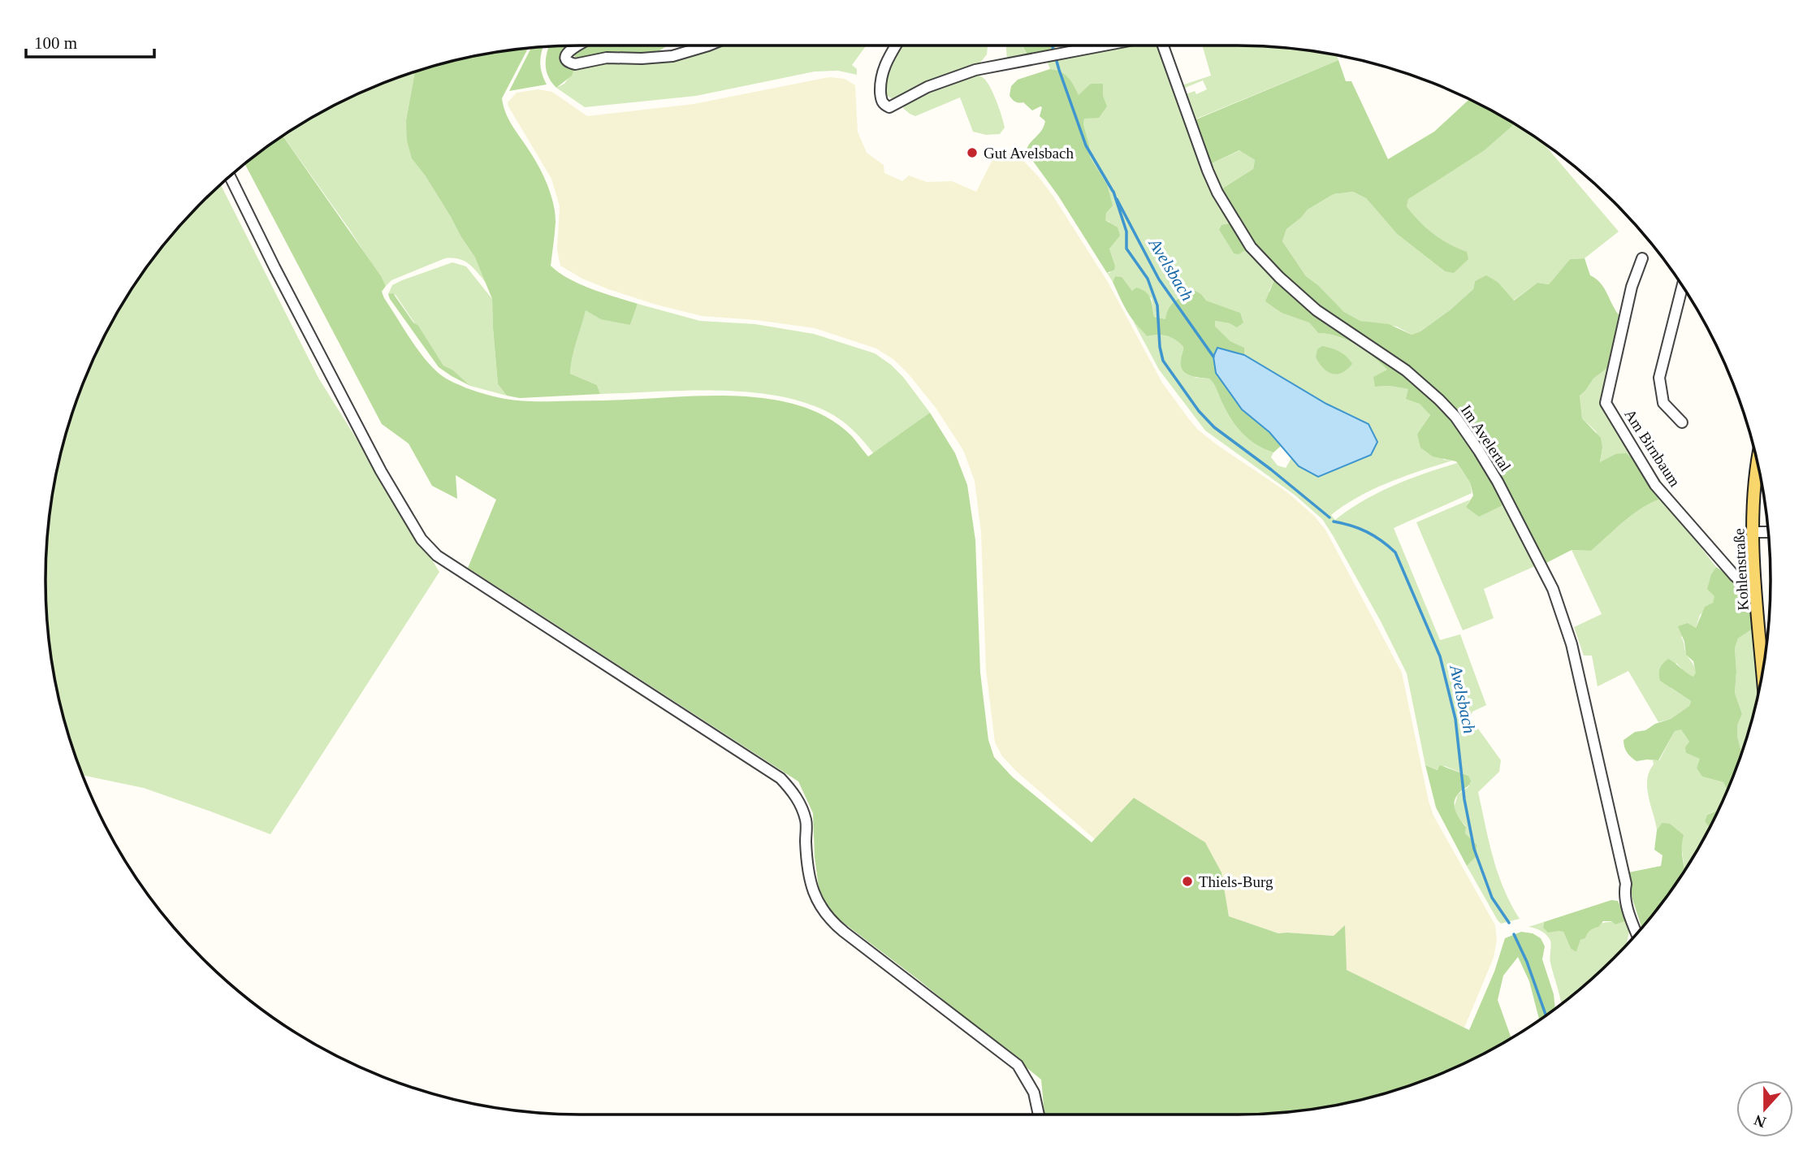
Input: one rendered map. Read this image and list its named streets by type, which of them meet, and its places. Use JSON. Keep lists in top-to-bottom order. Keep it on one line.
{"streets":{"main road":["Kohlenstraße"],"street":["Im Avelertal","Am Birnbaum"]},"crossings":[["Am Birnbaum","Kohlenstraße"]],"water":["Avelsbach"],"places":["Gut Avelsbach","Thiels-Burg"],"scale_bar":"100 m","north":"bottom"}
